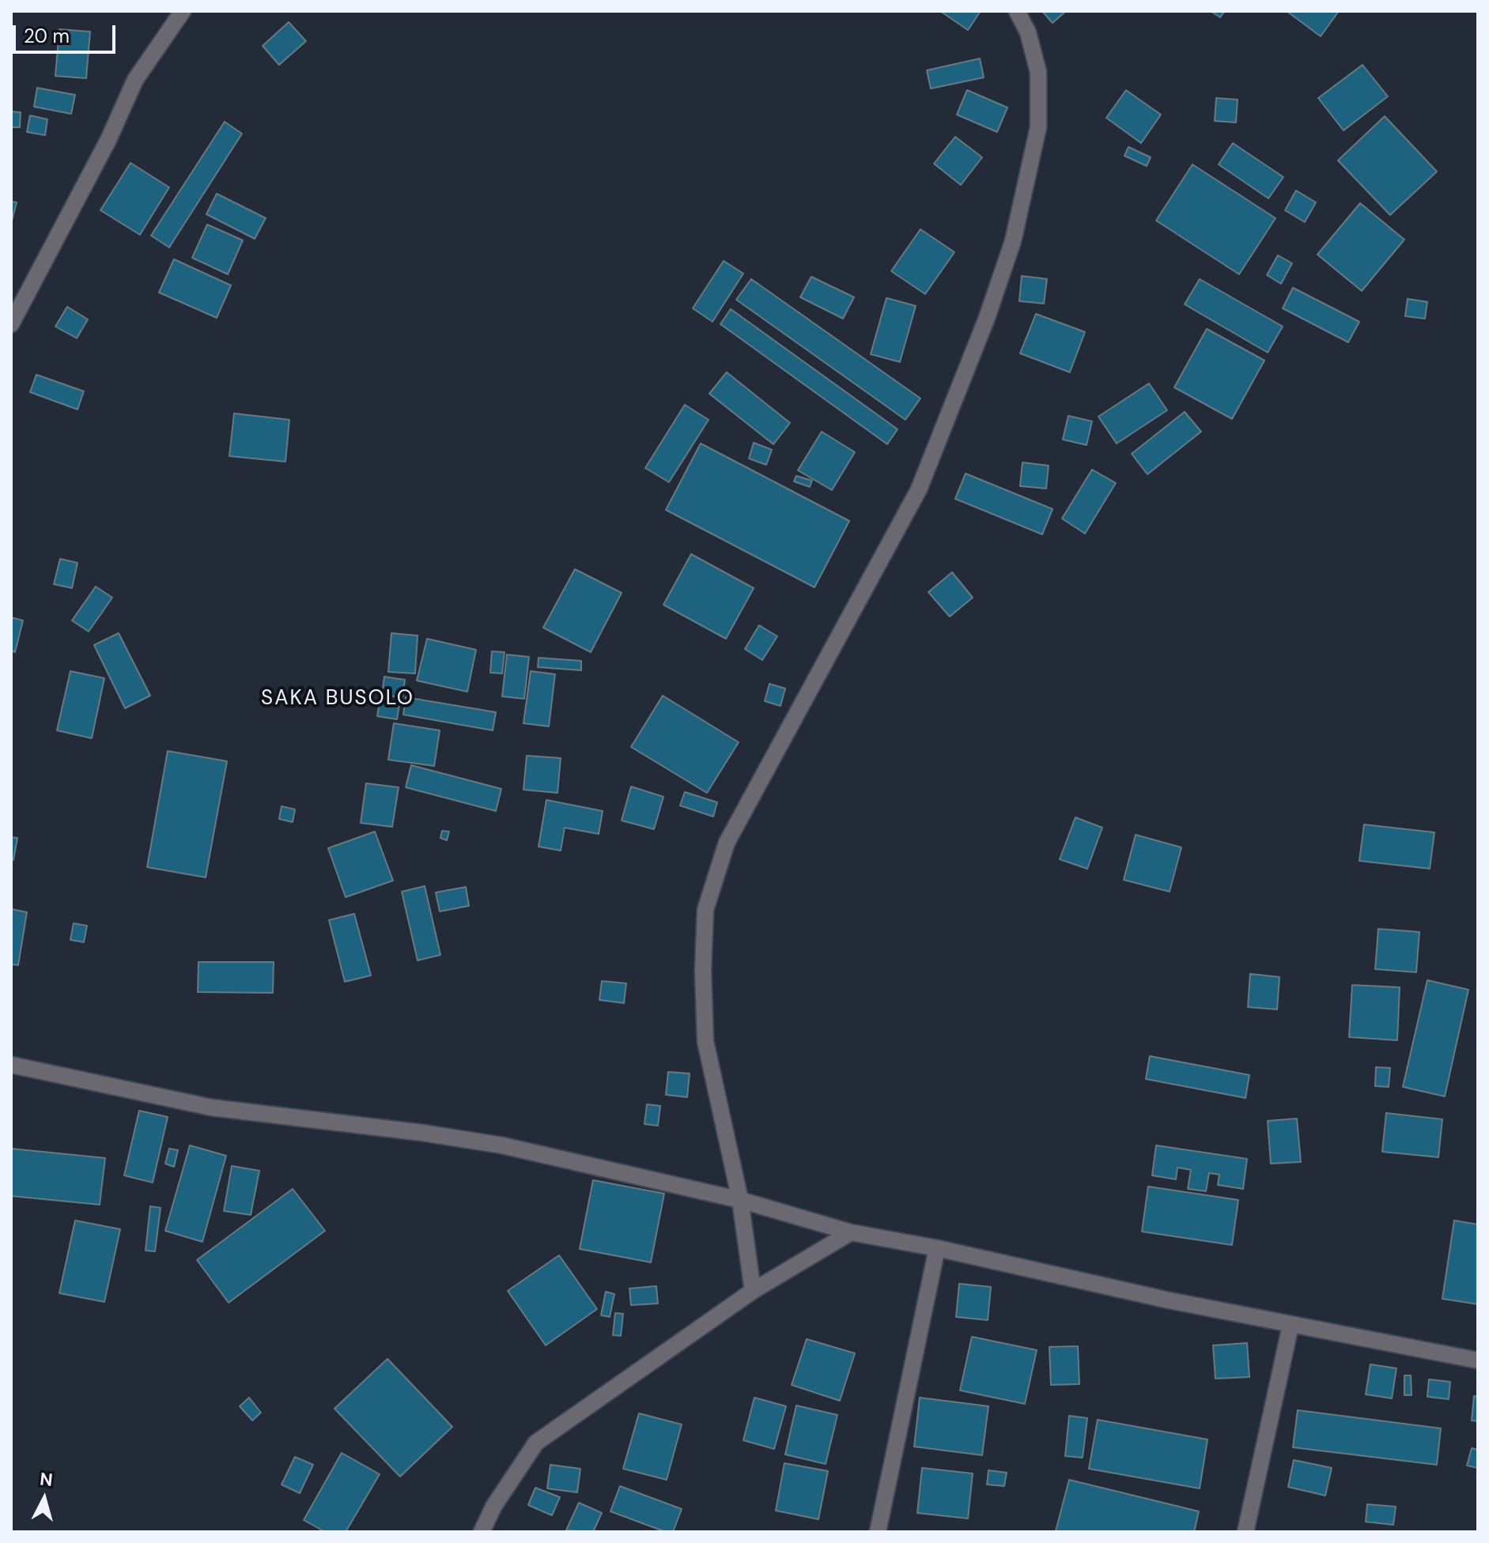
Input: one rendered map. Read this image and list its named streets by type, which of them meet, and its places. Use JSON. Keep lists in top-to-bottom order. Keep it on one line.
{"districts":["SAKA BUSOLO"],"scale_bar":"20 m","north":"top"}
